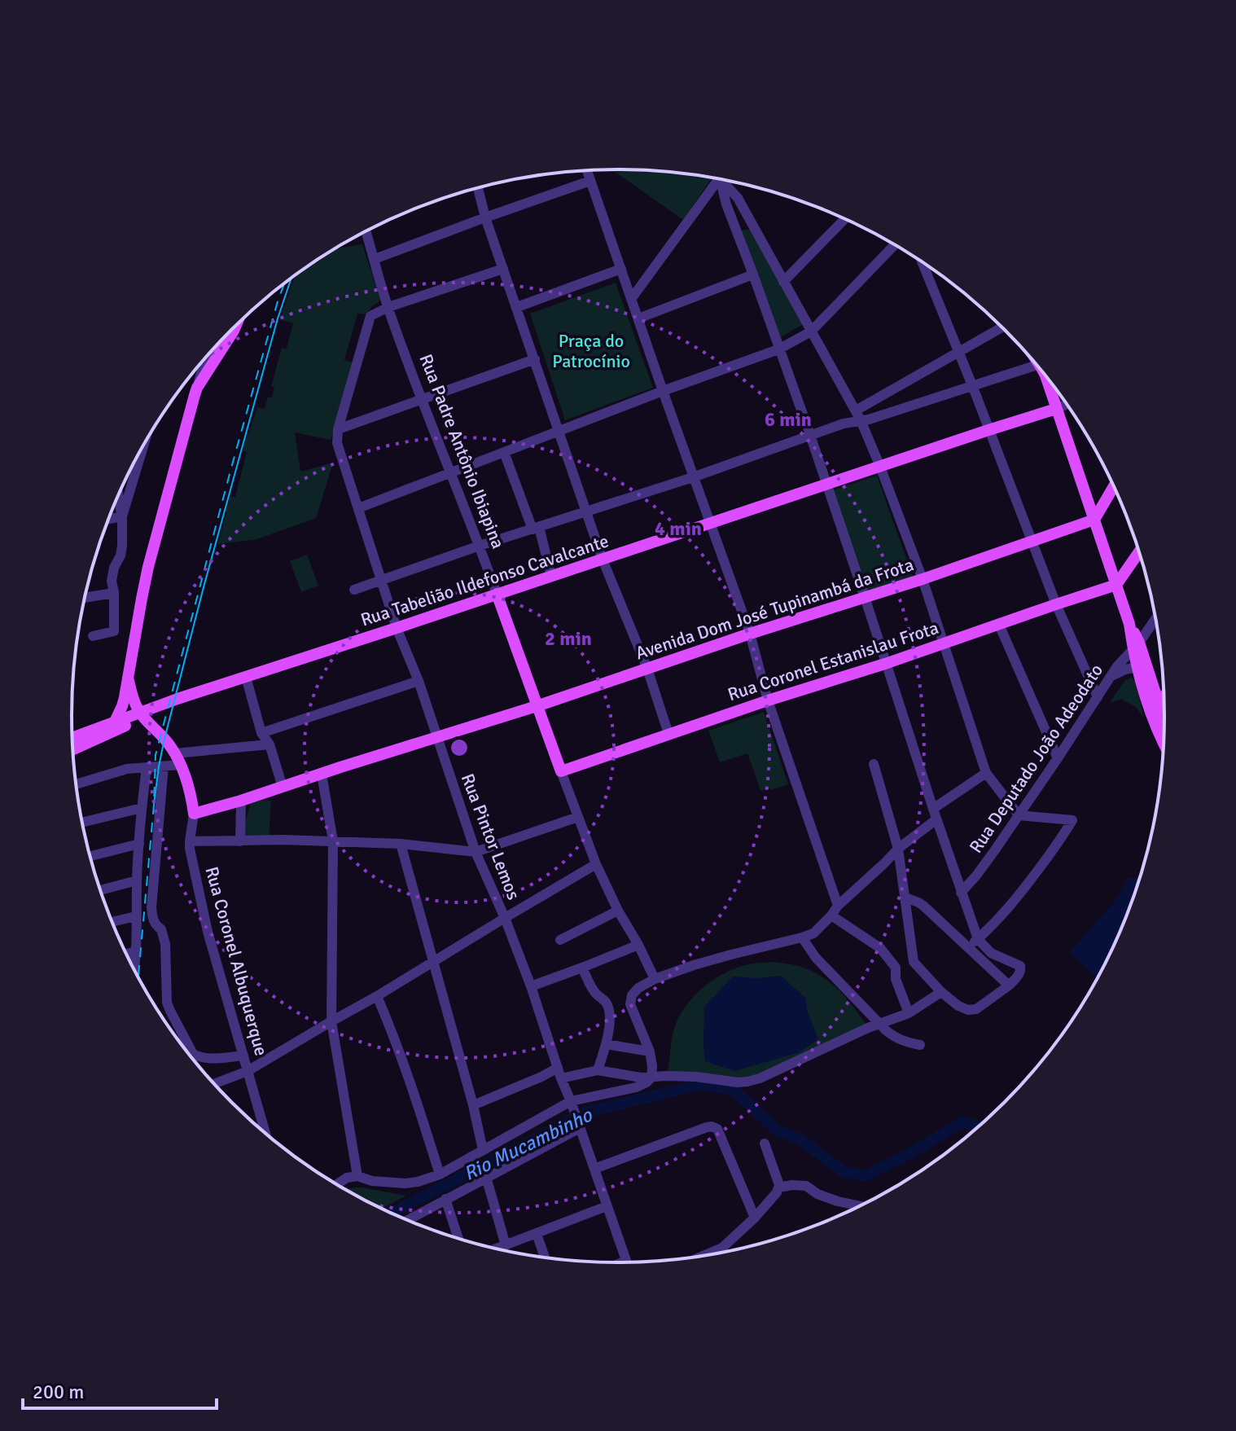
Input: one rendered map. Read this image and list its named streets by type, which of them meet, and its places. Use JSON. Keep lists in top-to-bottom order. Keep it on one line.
{"streets":{"main road":["Rua Padre Antônio Ibiapina","Rua Tabelião Ildefonso Cavalcante","Avenida Dom José Tupinambá da Frota","Rua Coronel Estanislau Frota","Rua Coronel Albuquerque"],"street":["Rua Deputado João Adeodato","Rua Pintor Lemos"]},"crossings":[["Rua Padre Antônio Ibiapina","Rua Tabelião Ildefonso Cavalcante"],["Rua Padre Antônio Ibiapina","Avenida Dom José Tupinambá da Frota"],["Rua Padre Antônio Ibiapina","Rua Coronel Estanislau Frota"],["Rua Padre Antônio Ibiapina","Rua Pintor Lemos"],["Rua Tabelião Ildefonso Cavalcante","Rua Pintor Lemos"],["Rua Tabelião Ildefonso Cavalcante","Rua Coronel Albuquerque"],["Avenida Dom José Tupinambá da Frota","Rua Pintor Lemos"],["Avenida Dom José Tupinambá da Frota","Rua Coronel Albuquerque"]],"water":["Rio Mucambinho"],"parks":["Praça do Patrocínio"],"scale_bar":"200 m","rings":["6 min","4 min","2 min"]}
